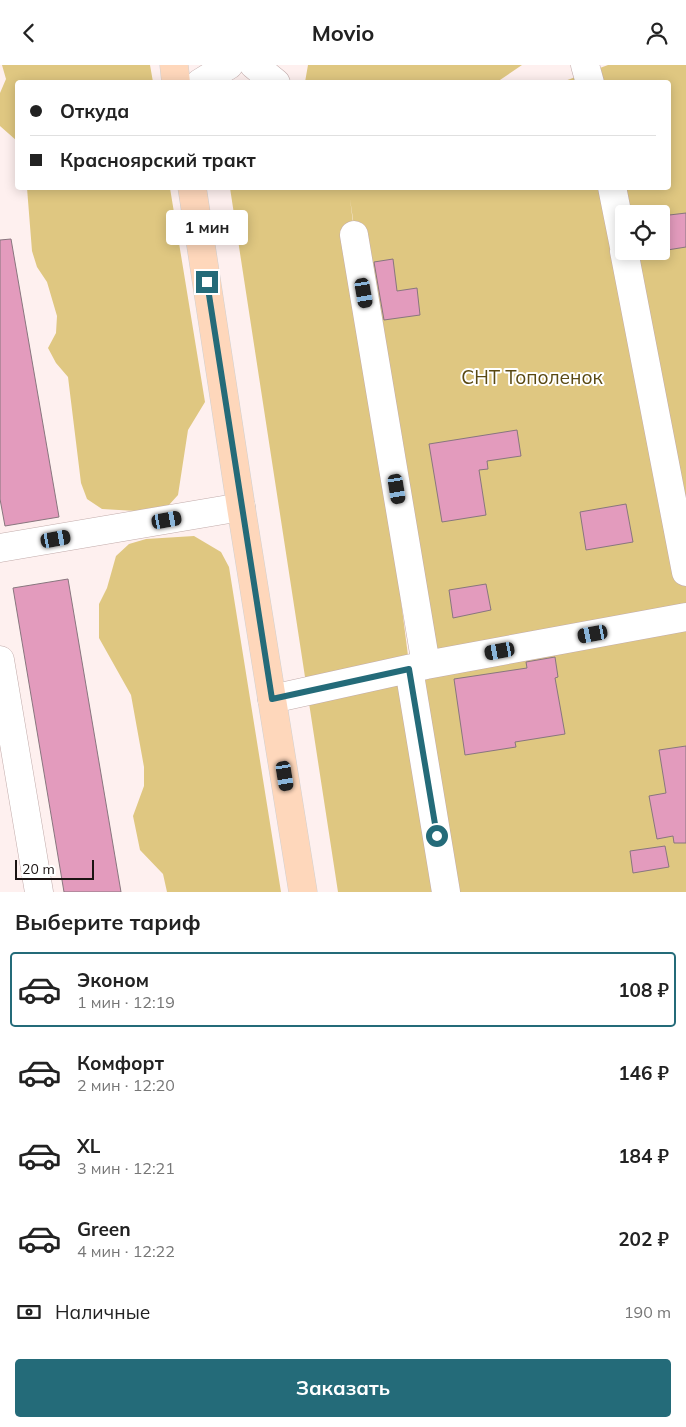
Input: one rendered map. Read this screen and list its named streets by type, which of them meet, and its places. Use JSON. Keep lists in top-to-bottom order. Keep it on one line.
{"parks":["СНТ Тополенок"],"scale_bar":"20 m","page":{"header":"Movio","banner":["Откуда","Красноярский тракт"],"bubble":"1 мин","scale":"20 m","heading":"Выберите тариф","list":[{"name":"Эконом","note":"1 мин · 12:19","value":"108 ₽"},{"name":"Комфорт","note":"2 мин · 12:20","value":"146 ₽"},{"name":"XL","note":"3 мин · 12:21","value":"184 ₽"},{"name":"Green","note":"4 мин · 12:22","value":"202 ₽"}],"pay":["Наличные","190 m"],"buttons":"Заказать"}}
